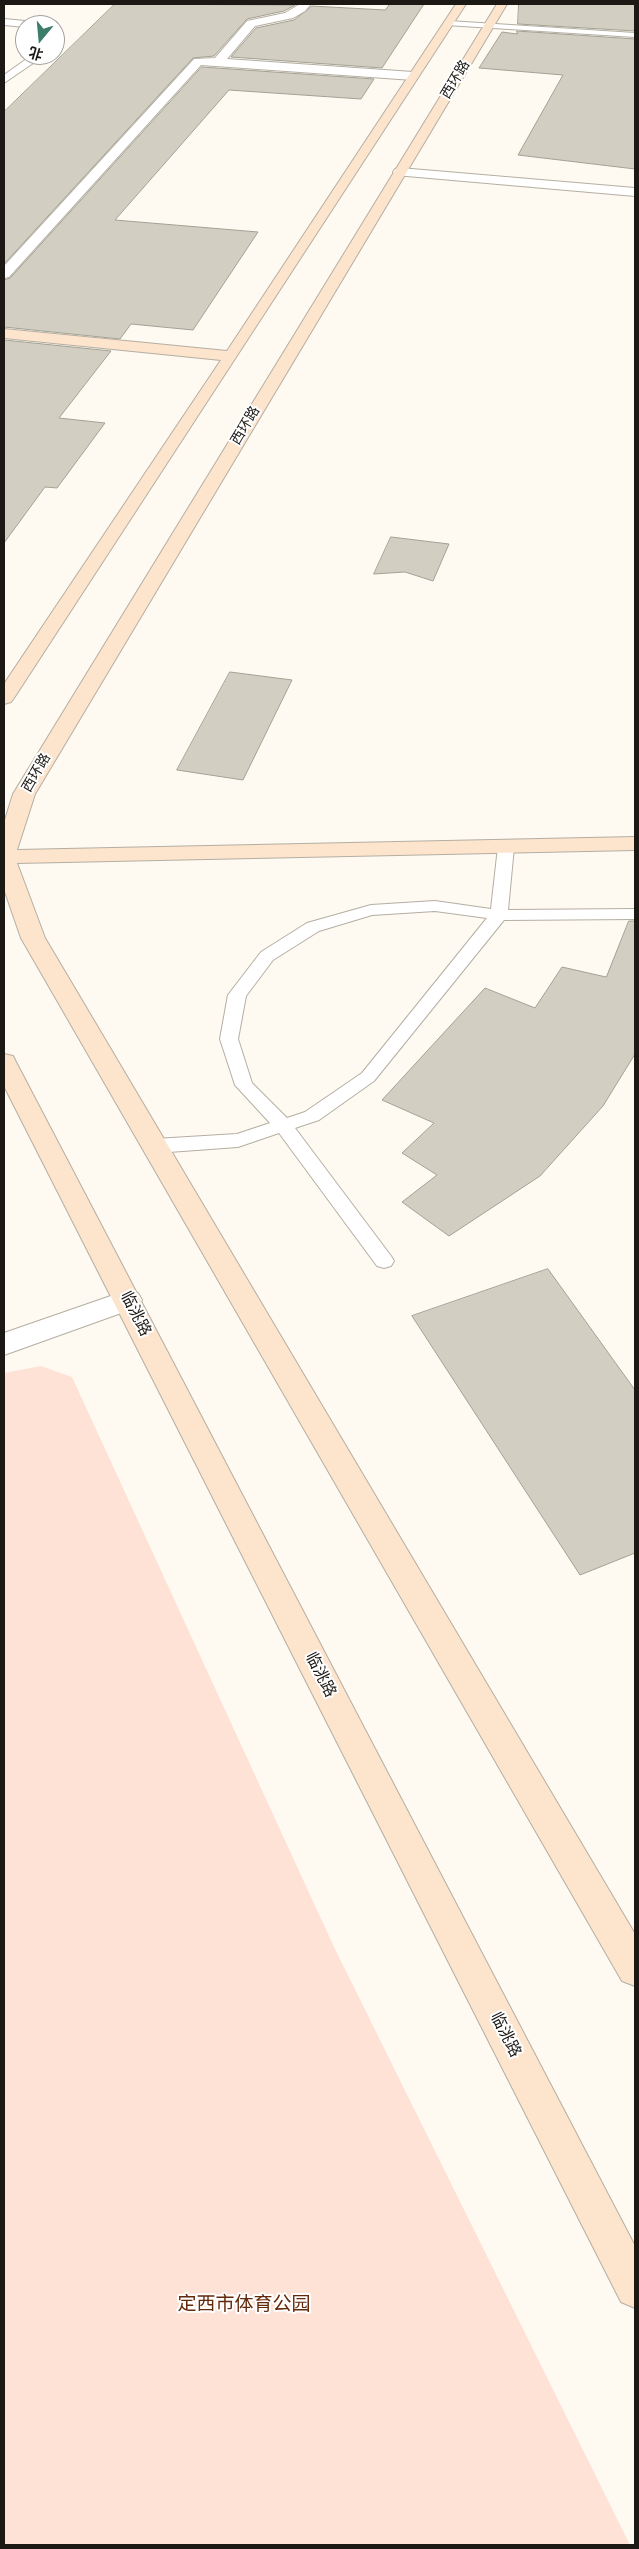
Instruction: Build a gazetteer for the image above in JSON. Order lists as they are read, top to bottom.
{
  "streets": {
    "main road": ["西环路", "临洮路"]
  },
  "parks": ["定西市体育公园"],
  "north": "bottom"
}
